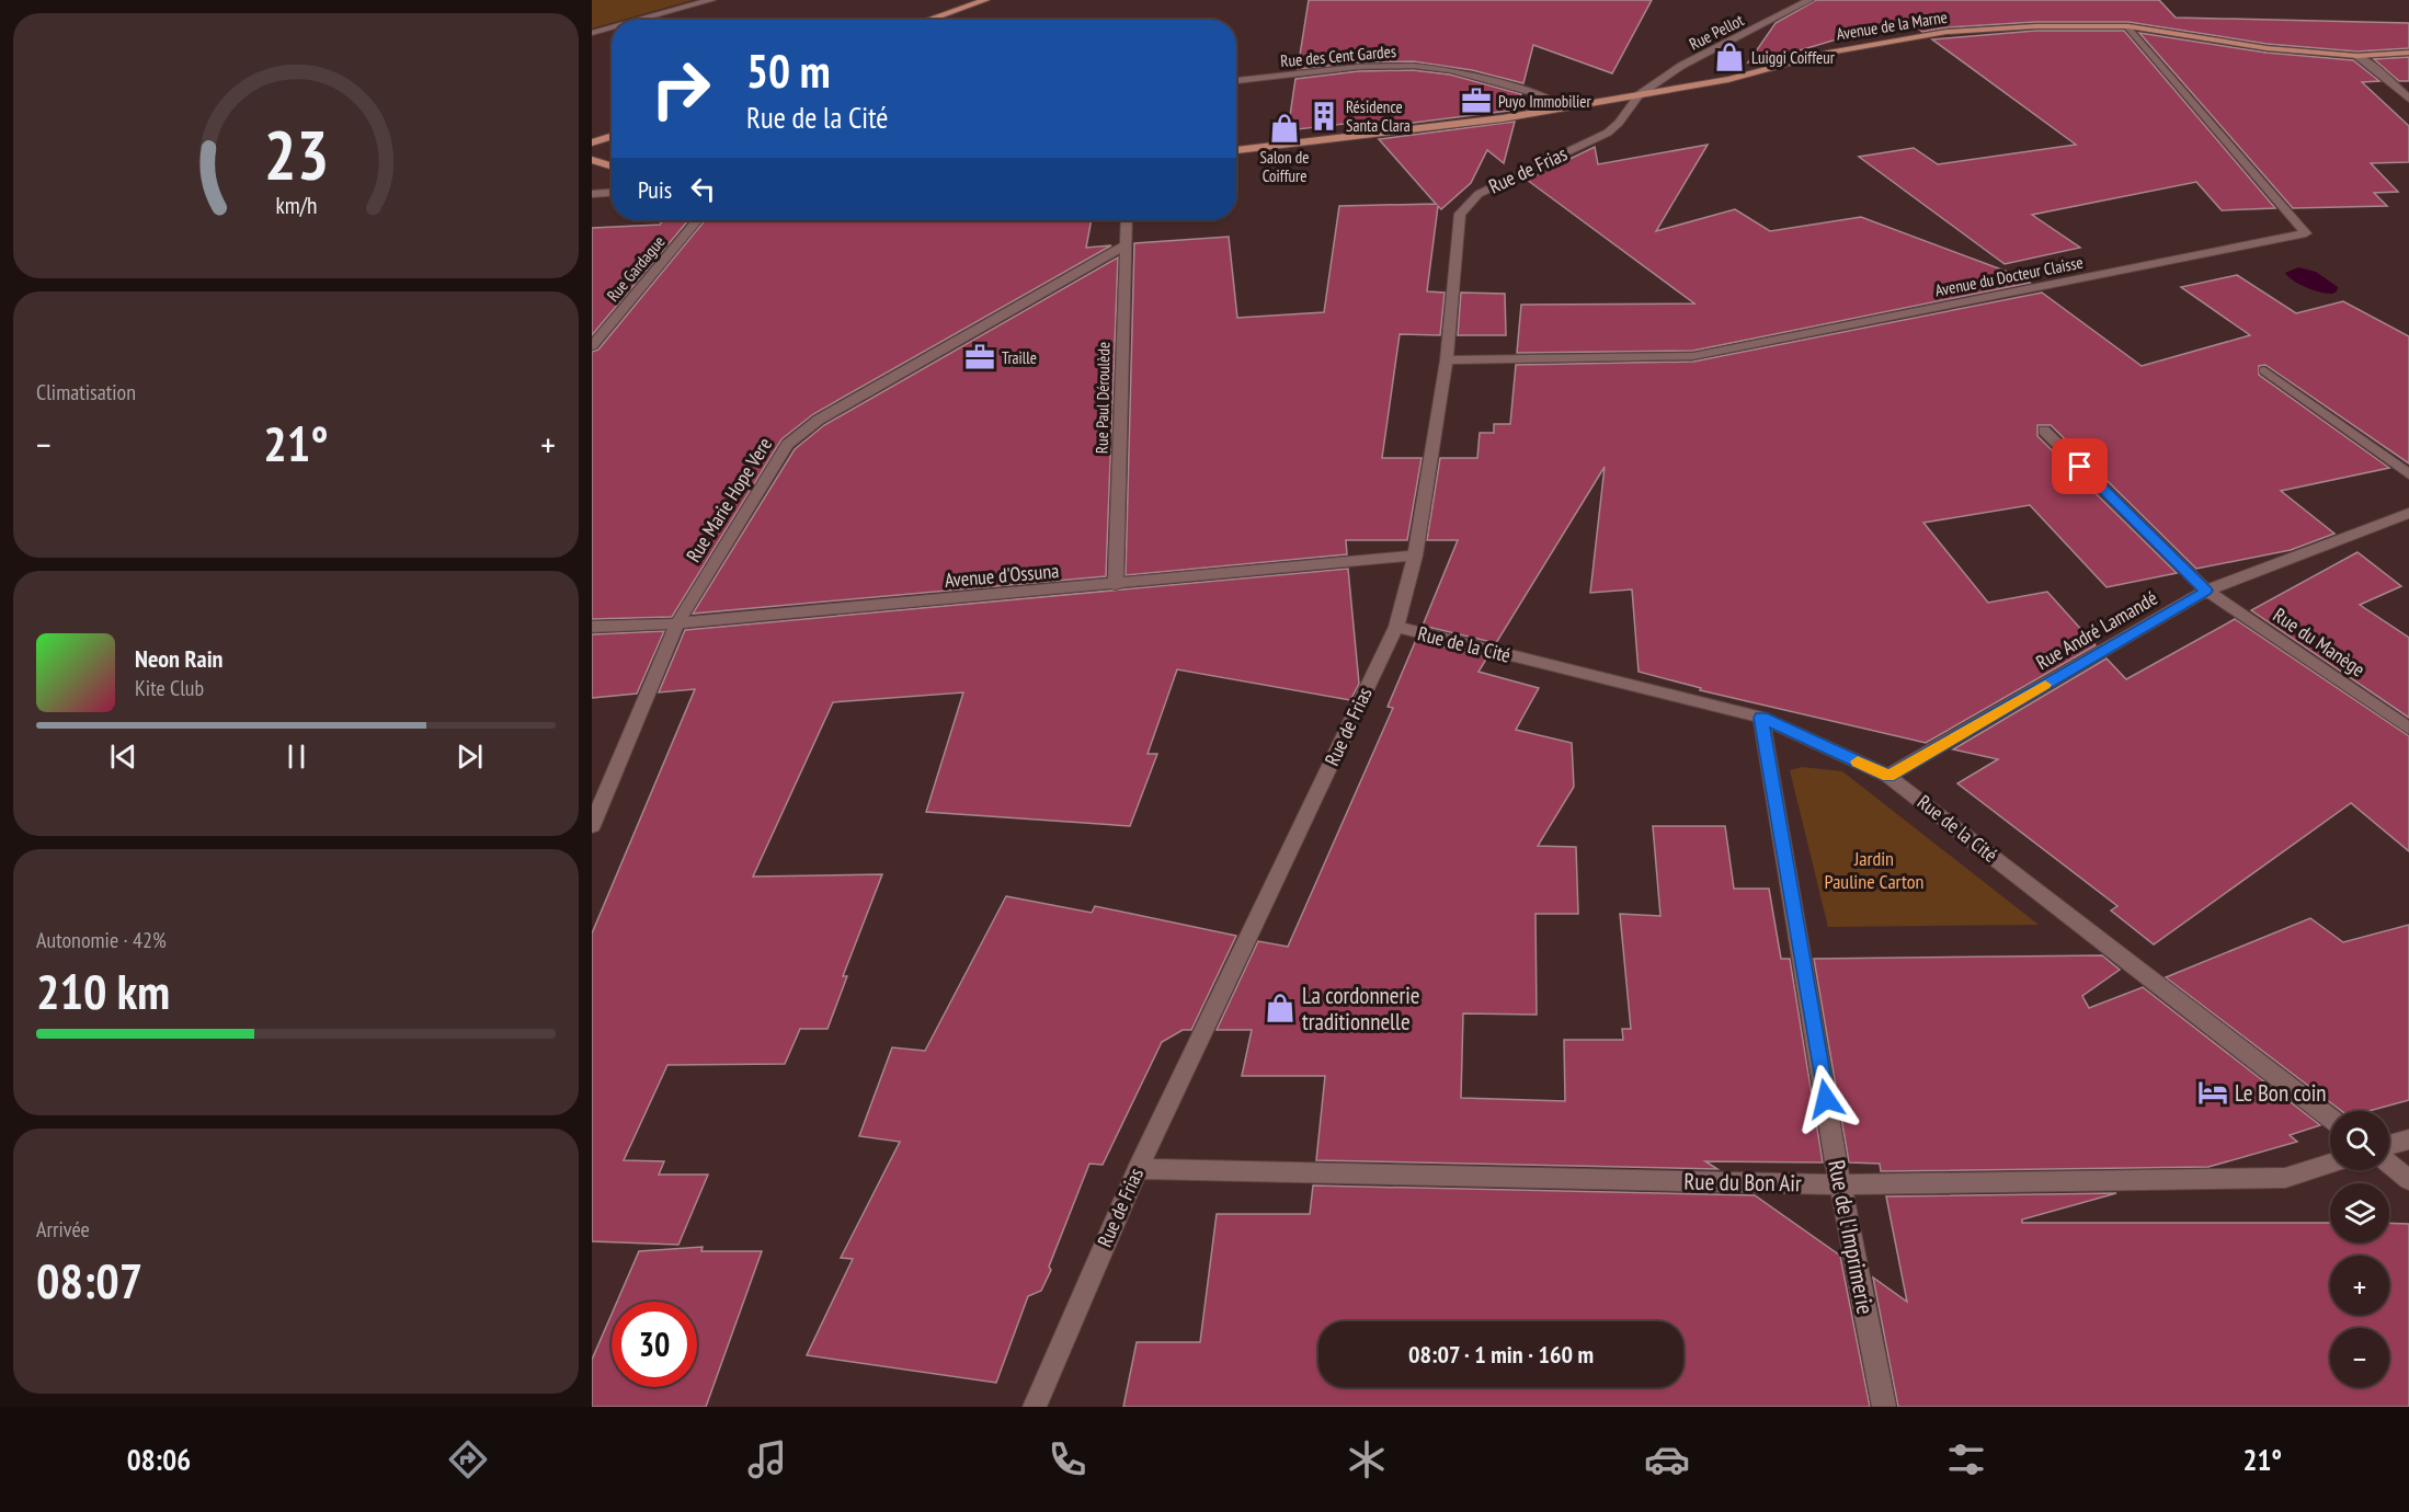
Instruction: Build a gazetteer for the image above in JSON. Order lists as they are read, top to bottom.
{
  "streets": {
    "main road": ["Avenue de la Marne"],
    "street": [
      "Rue Pellot",
      "Rue des Cent Gardes",
      "Rue de Frias",
      "Rue Gardague",
      "Avenue du Docteur Claisse",
      "Rue Paul Déroulède",
      "Rue Marie Hope Vere",
      "Avenue d'Ossuna",
      "Rue André Lamandé",
      "Rue du Manège",
      "Rue de la Cité",
      "Rue du Bon Air",
      "Rue de l'Imprimerie"
    ]
  },
  "crossings": [
    ["Avenue de la Marne", "Rue Pellot"],
    ["Avenue de la Marne", "Rue des Cent Gardes"],
    ["Avenue de la Marne", "Rue de Frias"],
    ["Avenue de la Marne", "Avenue du Docteur Claisse"],
    ["Rue Pellot", "Rue de Frias"],
    ["Rue de Frias", "Avenue du Docteur Claisse"],
    ["Rue de Frias", "Avenue d'Ossuna"],
    ["Rue de Frias", "Rue de la Cité"],
    ["Rue de Frias", "Rue du Bon Air"],
    ["Rue Paul Déroulède", "Rue Marie Hope Vere"],
    ["Rue Paul Déroulède", "Avenue d'Ossuna"],
    ["Rue Marie Hope Vere", "Avenue d'Ossuna"],
    ["Rue André Lamandé", "Rue du Manège"],
    ["Rue André Lamandé", "Rue de la Cité"],
    ["Rue de la Cité", "Rue de l'Imprimerie"],
    ["Rue du Bon Air", "Rue de l'Imprimerie"]
  ],
  "parks": ["Jardin Pauline Carton"],
  "places": {
    "shop": ["Luiggi Coiffeur", "Salon de Coiffure", "La cordonnerie traditionnelle"],
    "office": ["Puyo Immobilier", "Traille"],
    "building": ["Résidence Santa Clara"],
    "hotel": ["Le Bon coin"]
  },
  "page": {
    "turn": ["50 m", "Rue de la Cité"],
    "then": "Puis",
    "tile": [
      "Climatisation",
      ["Autonomie · 42%", "210 km"],
      ["Arrivée", "08:07"]
    ],
    "heat": ["−", "21°", "+"],
    "song": ["Neon Rain", "Kite Club"],
    "map_buttons": ["+", "−"],
    "limit": "30",
    "trip": "08:07 · 1 min · 160 m",
    "tabs": ["08:06", "21°"],
    "gauge": ["23", "km/h"]
  }
}
